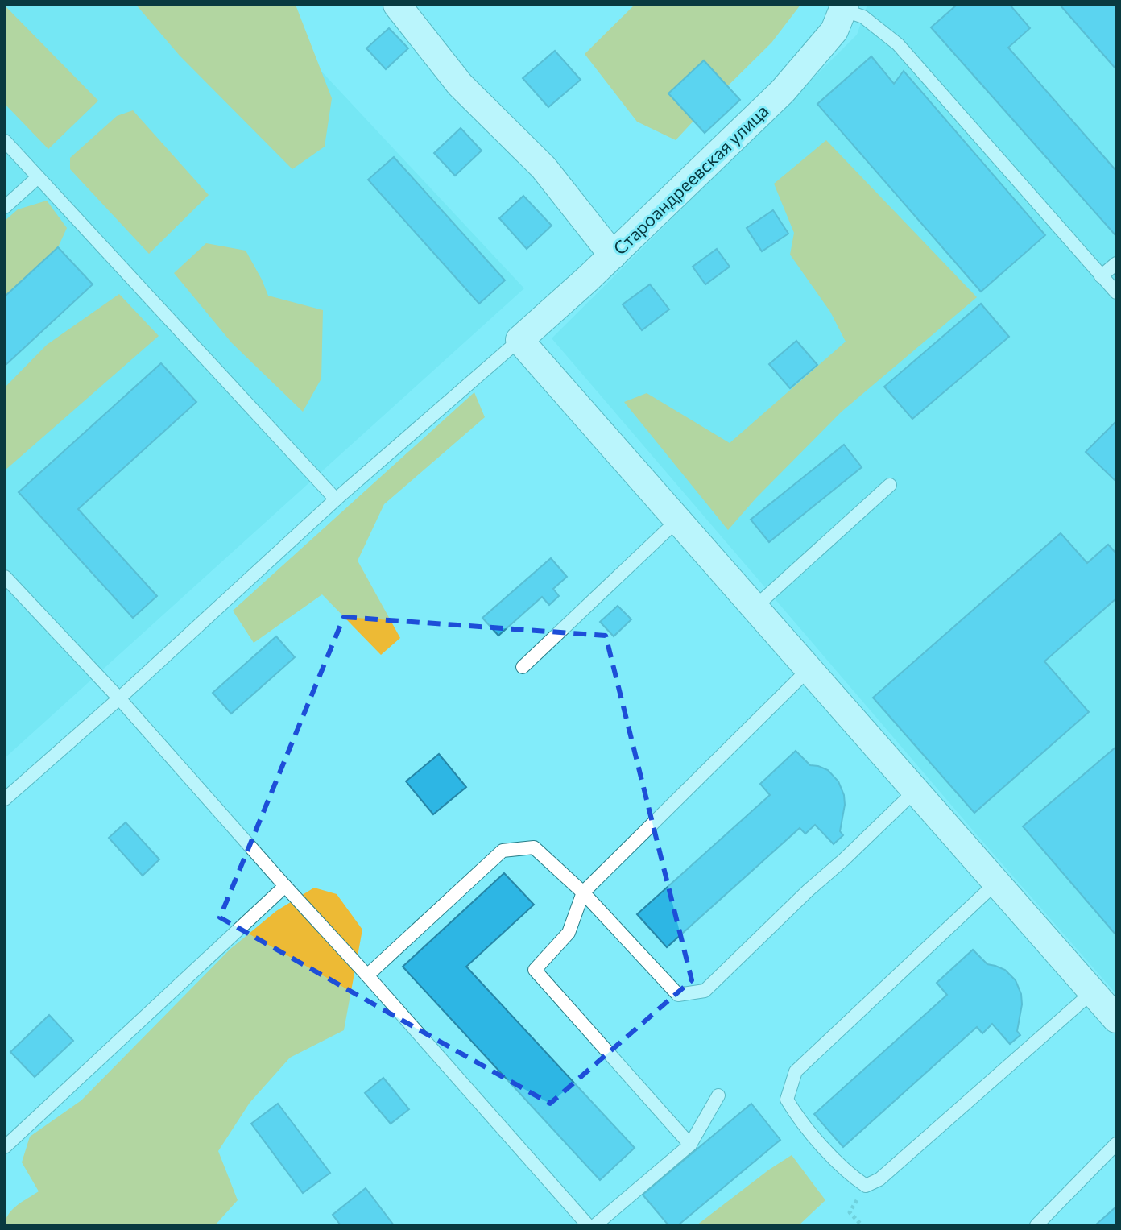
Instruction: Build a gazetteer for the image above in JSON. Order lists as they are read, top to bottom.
{
  "streets": {
    "street": ["Староандреевская улица"]
  }
}
